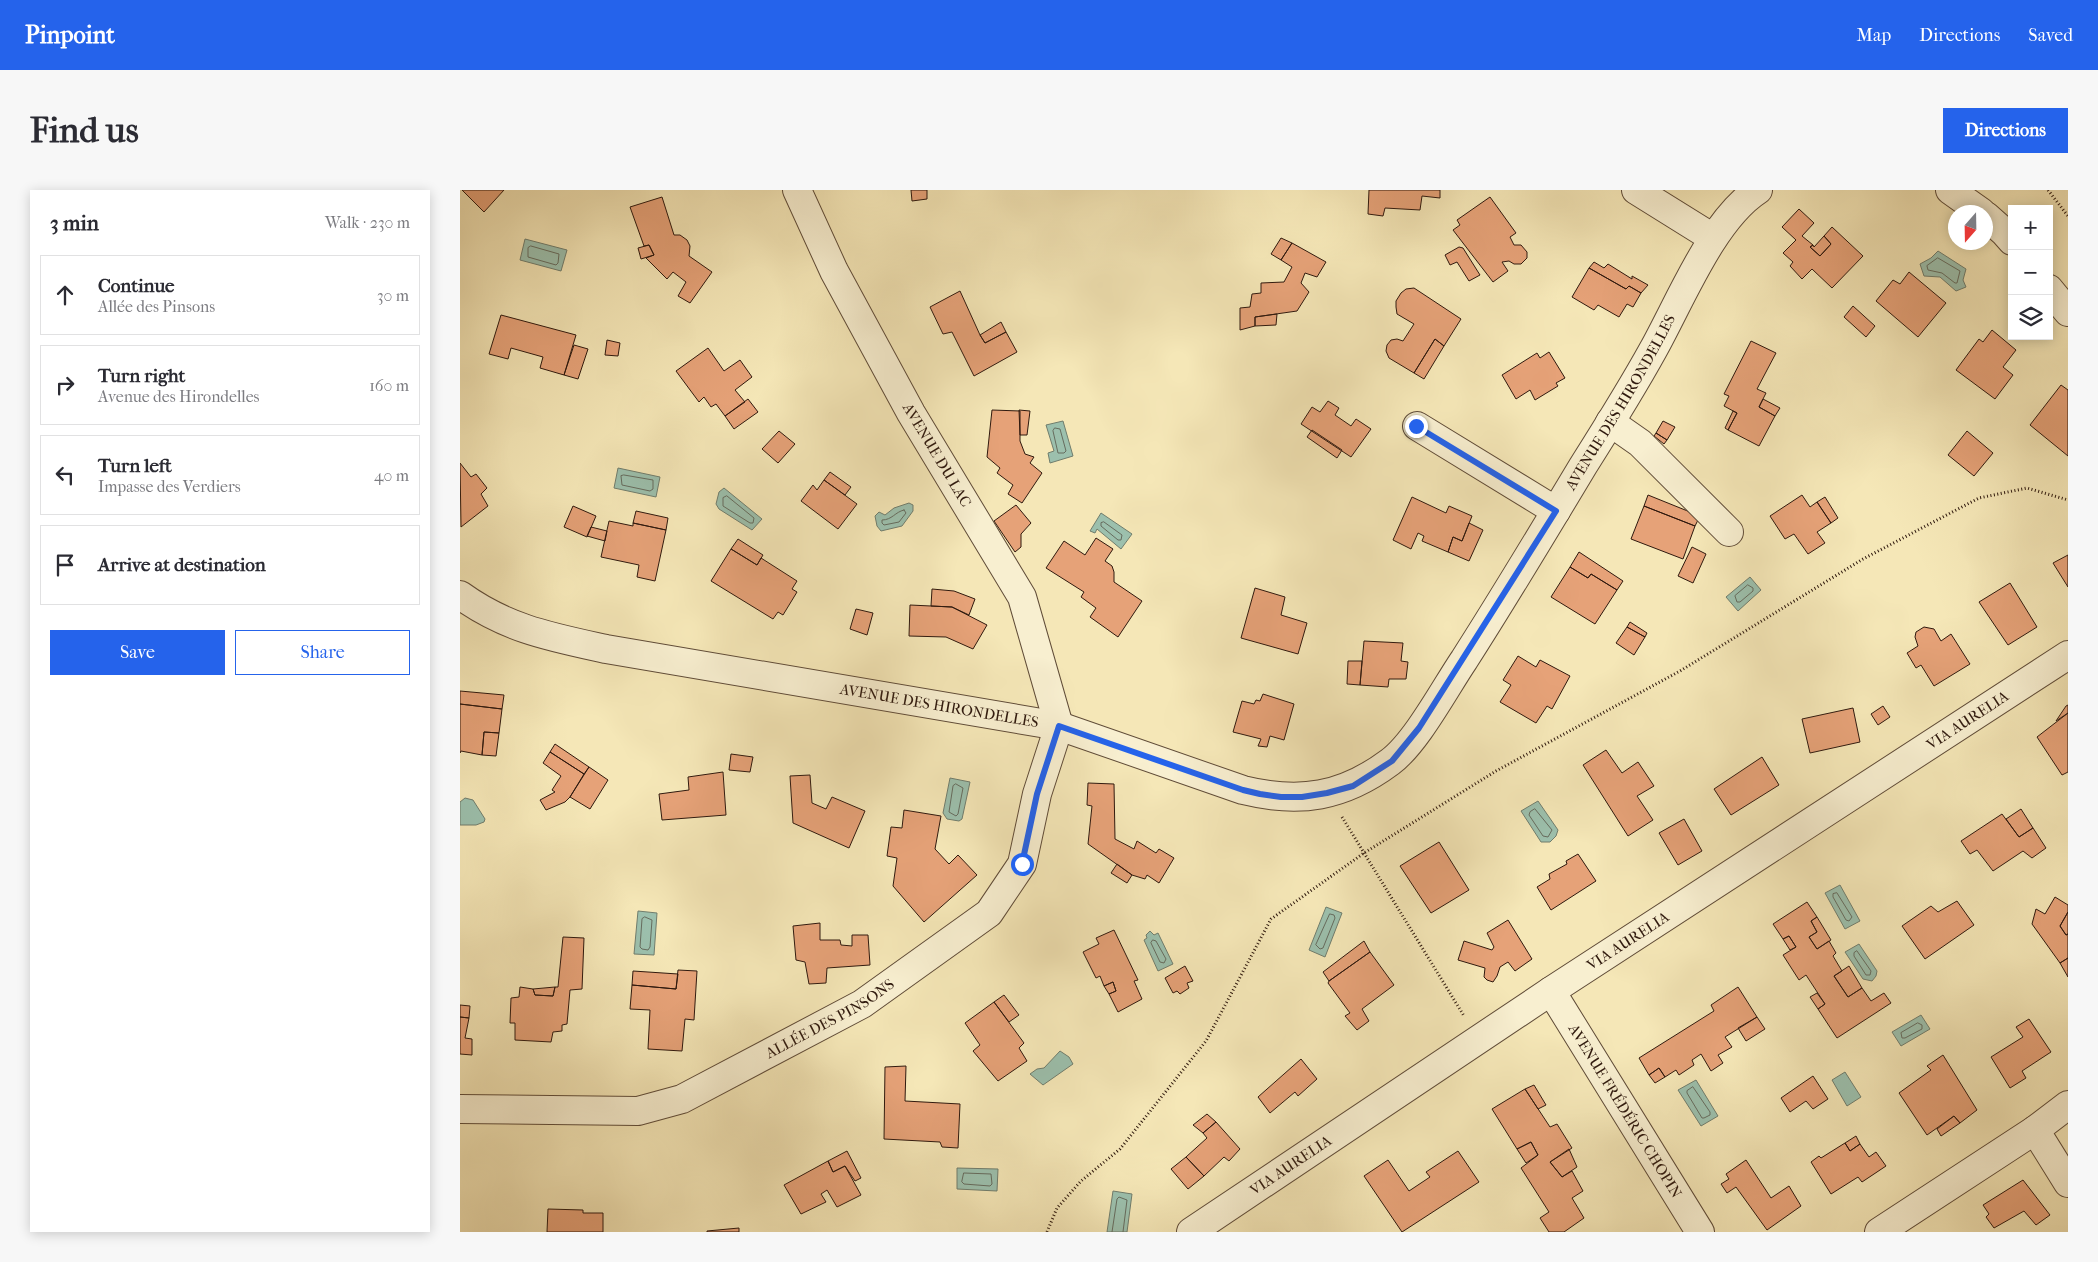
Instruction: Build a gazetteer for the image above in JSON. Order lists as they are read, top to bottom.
{
  "streets": {
    "street": [
      "AVENUE DES HIRONDELLES",
      "AVENUE DU LAC",
      "VIA AURELIA",
      "ALLÉE DES PINSONS",
      "AVENUE FRÉDÉRIC CHOPIN"
    ]
  },
  "crossings": [
    ["AVENUE DES HIRONDELLES", "AVENUE DU LAC"],
    ["AVENUE DES HIRONDELLES", "ALLÉE DES PINSONS"],
    ["AVENUE DU LAC", "ALLÉE DES PINSONS"],
    ["VIA AURELIA", "AVENUE FRÉDÉRIC CHOPIN"]
  ],
  "north": "bottom",
  "page": {
    "header": "Pinpoint",
    "nav": ["Map", "Directions", "Saved"],
    "buttons": [
      "Directions",
      ["Save", "Share"]
    ],
    "title": "Find us",
    "heading": ["3 min", "Walk · 230 m"],
    "map_buttons": ["+", "−"],
    "list": [
      ["Continue", "Allée des Pinsons", "30 m"],
      ["Turn right", "Avenue des Hirondelles", "160 m"],
      ["Turn left", "Impasse des Verdiers", "40 m"],
      "Arrive at destination"
    ]
  }
}
